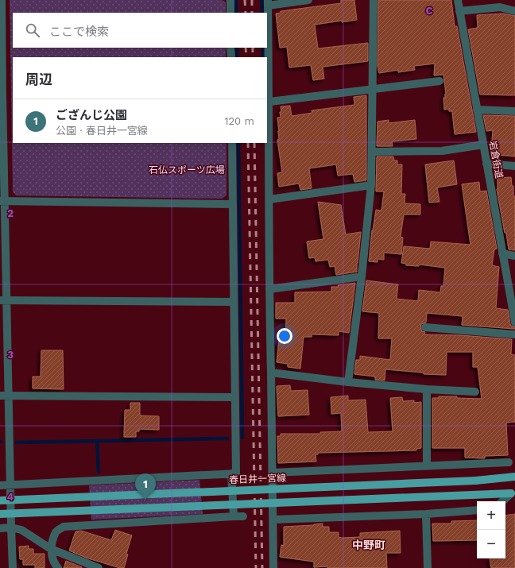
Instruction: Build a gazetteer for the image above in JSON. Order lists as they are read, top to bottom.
{
  "streets": {
    "main road": ["春日井一宮線"],
    "street": ["岩倉街道"]
  },
  "districts": ["中野町"],
  "parks": ["石仏スポーツ広場"],
  "page": {
    "search": "ここで検索",
    "heading": "周辺",
    "list": [
      {
        "mark": "1",
        "name": "ござんじ公園",
        "note": "公園 · 春日井一宮線",
        "value": "120 m"
      }
    ],
    "pins": "1",
    "map_buttons": ["+", "−"]
  },
  "grid": {
    "columns": ["C"],
    "rows": ["2", "3", "4"]
  }
}
